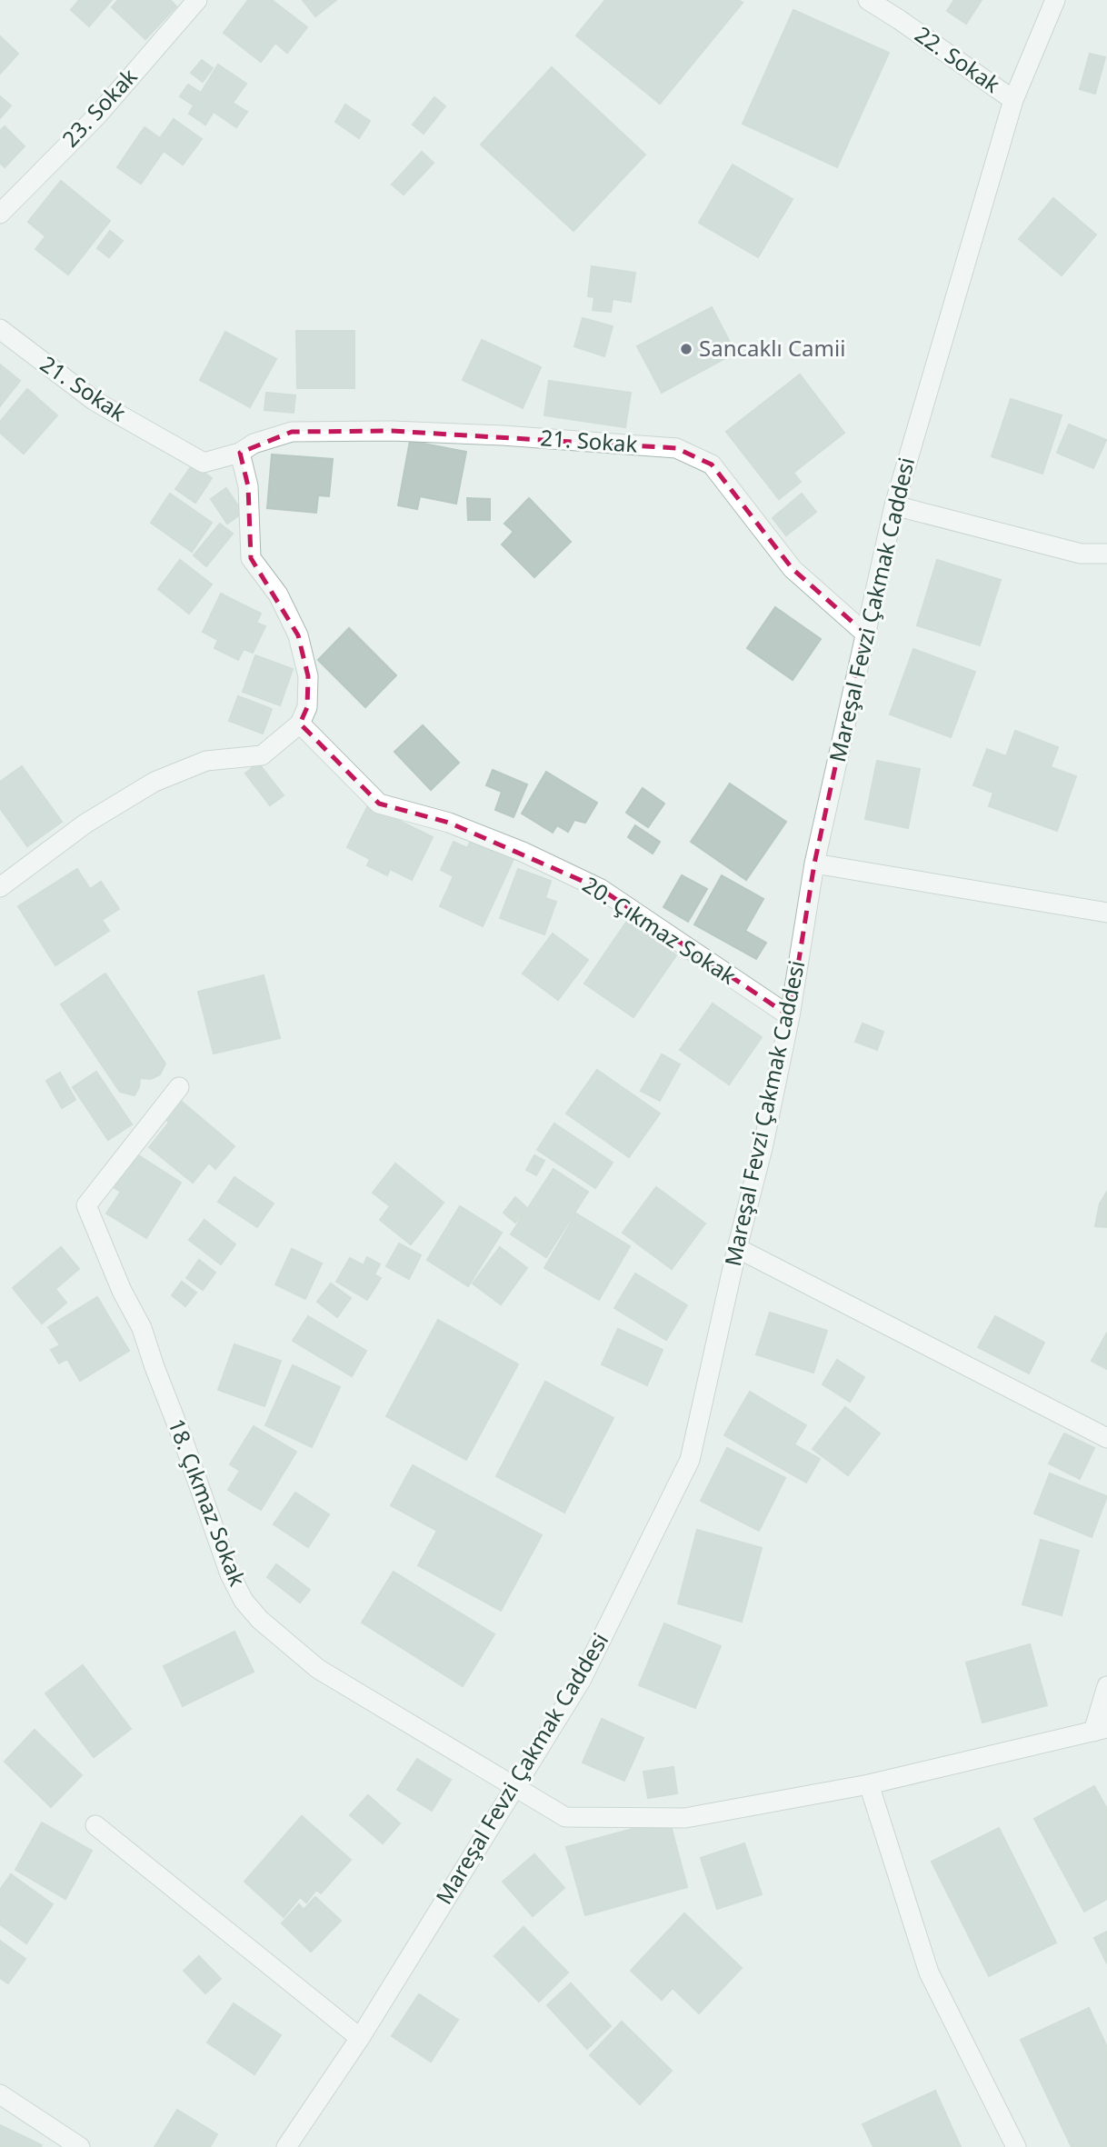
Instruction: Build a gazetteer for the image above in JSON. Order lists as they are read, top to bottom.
{
  "streets": {
    "street": [
      "22. Sokak",
      "23. Sokak",
      "21. Sokak",
      "Mareşal Fevzi Çakmak Caddesi",
      "20. Çıkmaz Sokak",
      "18. Çıkmaz Sokak"
    ]
  },
  "crossings": [
    ["22. Sokak", "Mareşal Fevzi Çakmak Caddesi"],
    ["21. Sokak", "Mareşal Fevzi Çakmak Caddesi"],
    ["Mareşal Fevzi Çakmak Caddesi", "20. Çıkmaz Sokak"],
    ["Mareşal Fevzi Çakmak Caddesi", "18. Çıkmaz Sokak"]
  ],
  "places": ["Sancaklı Camii"]
}
